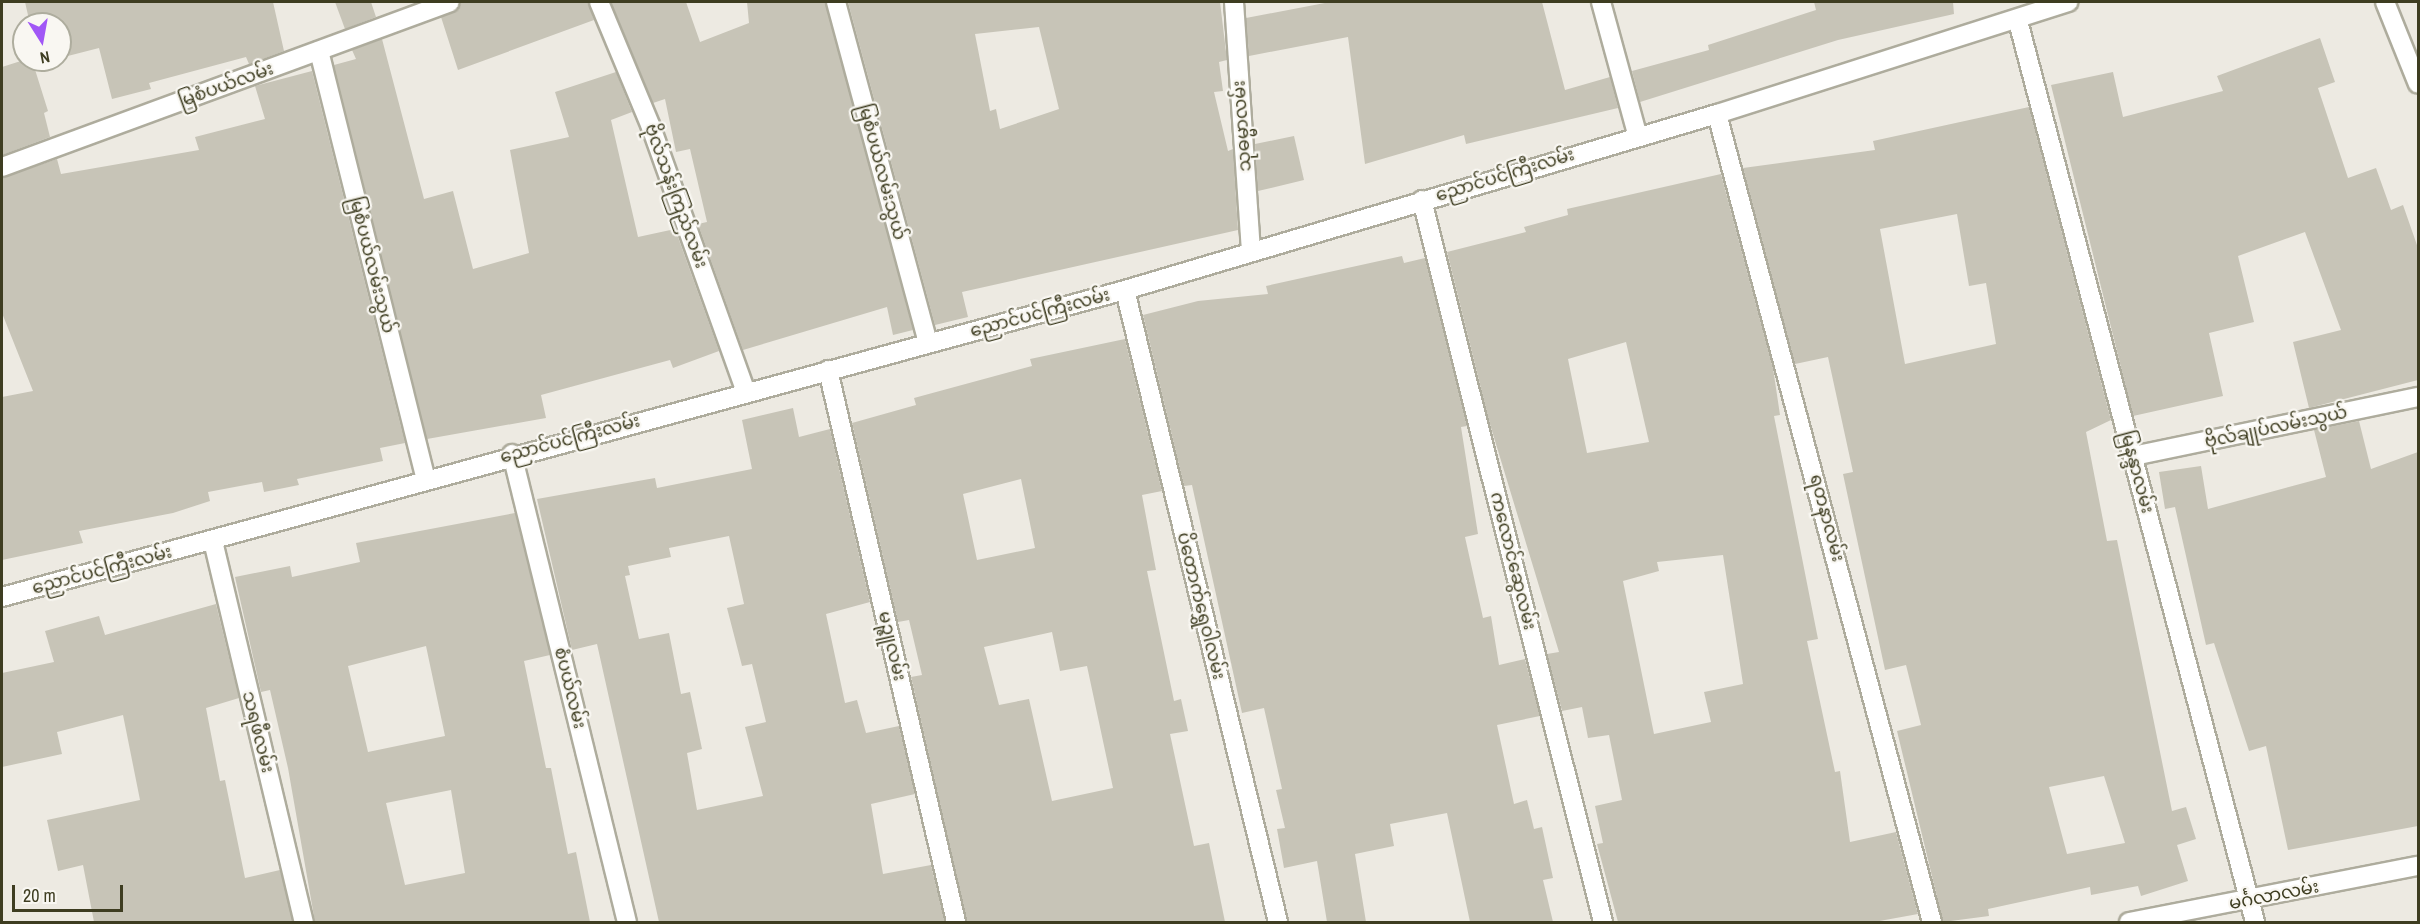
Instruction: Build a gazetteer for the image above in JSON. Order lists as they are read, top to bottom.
{
  "streets": {
    "street": [
      "မြစံပယ်လမ်း",
      "သုဓမ္မာလမ်း",
      "မြစံပယ်လမ်းသွယ်",
      "ညောင်ပင်ကြီးလမ်း",
      "ဗိုလ်သန်းကြည်လမ်း",
      "ဗိုလ်ချုပ်လမ်းသွယ်",
      "မြနန္ဒာလမ်း",
      "ရတနာလမ်း",
      "ကလောင်ဆွေလမ်း",
      "ပိတောက်ရွှေဝါလမ်း",
      "မဉ္ဇူလမ်း",
      "စံပယ်လမ်း",
      "သရဖီလမ်း",
      "မင်္ဂလာလမ်း"
    ]
  },
  "crossings": [
    ["မြစံပယ်လမ်း", "မြစံပယ်လမ်းသွယ်"],
    ["သုဓမ္မာလမ်း", "ညောင်ပင်ကြီးလမ်း"],
    ["မြစံပယ်လမ်းသွယ်", "ညောင်ပင်ကြီးလမ်း"],
    ["ညောင်ပင်ကြီးလမ်း", "ဗိုလ်သန်းကြည်လမ်း"],
    ["ညောင်ပင်ကြီးလမ်း", "မြနန္ဒာလမ်း"],
    ["ညောင်ပင်ကြီးလမ်း", "ရတနာလမ်း"],
    ["ညောင်ပင်ကြီးလမ်း", "ကလောင်ဆွေလမ်း"],
    ["ညောင်ပင်ကြီးလမ်း", "ပိတောက်ရွှေဝါလမ်း"],
    ["ညောင်ပင်ကြီးလမ်း", "မဉ္ဇူလမ်း"],
    ["ညောင်ပင်ကြီးလမ်း", "စံပယ်လမ်း"],
    ["ညောင်ပင်ကြီးလမ်း", "သရဖီလမ်း"],
    ["ဗိုလ်ချုပ်လမ်းသွယ်", "မြနန္ဒာလမ်း"],
    ["မြနန္ဒာလမ်း", "မင်္ဂလာလမ်း"]
  ],
  "scale_bar": "20 m",
  "north": "bottom"
}
